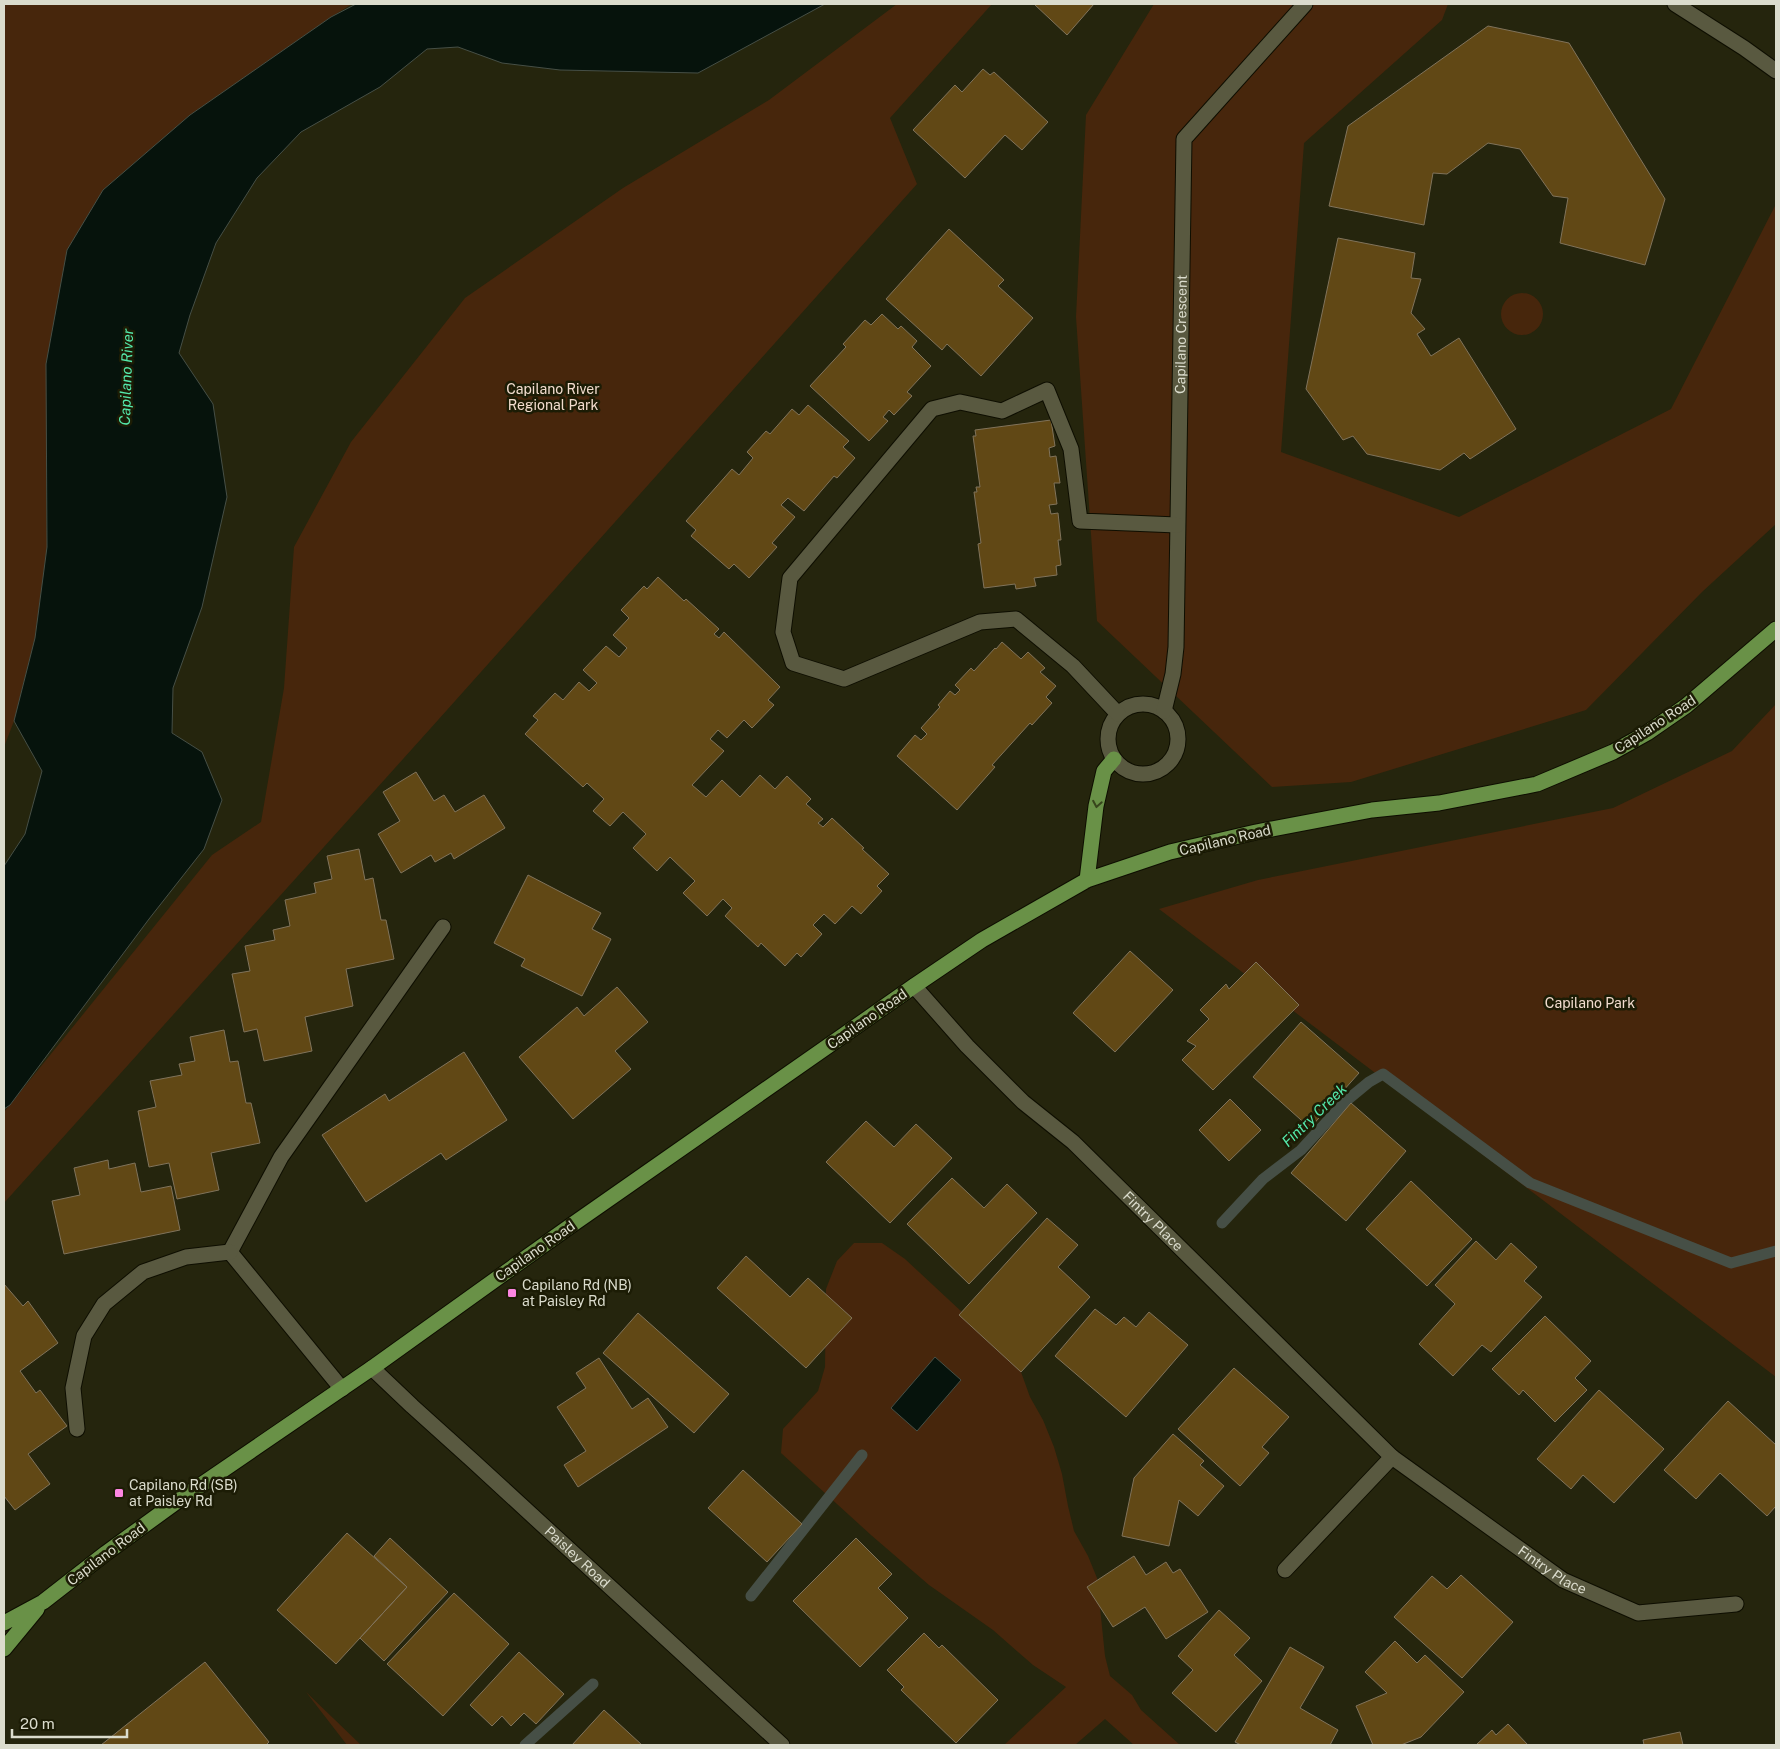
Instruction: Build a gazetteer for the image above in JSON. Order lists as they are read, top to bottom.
{
  "streets": {
    "main road": ["Capilano Road"],
    "street": ["Capilano Crescent", "Fintry Place", "Paisley Road"]
  },
  "crossings": [
    ["Capilano Road", "Fintry Place"],
    ["Capilano Road", "Paisley Road"]
  ],
  "water": ["Capilano River", "Fintry Creek"],
  "parks": ["Capilano River Regional Park", "Capilano Park"],
  "places": {
    "transit": ["Capilano Rd (NB) at Paisley Rd", "Capilano Rd (SB) at Paisley Rd"]
  },
  "scale_bar": "20 m"
}
